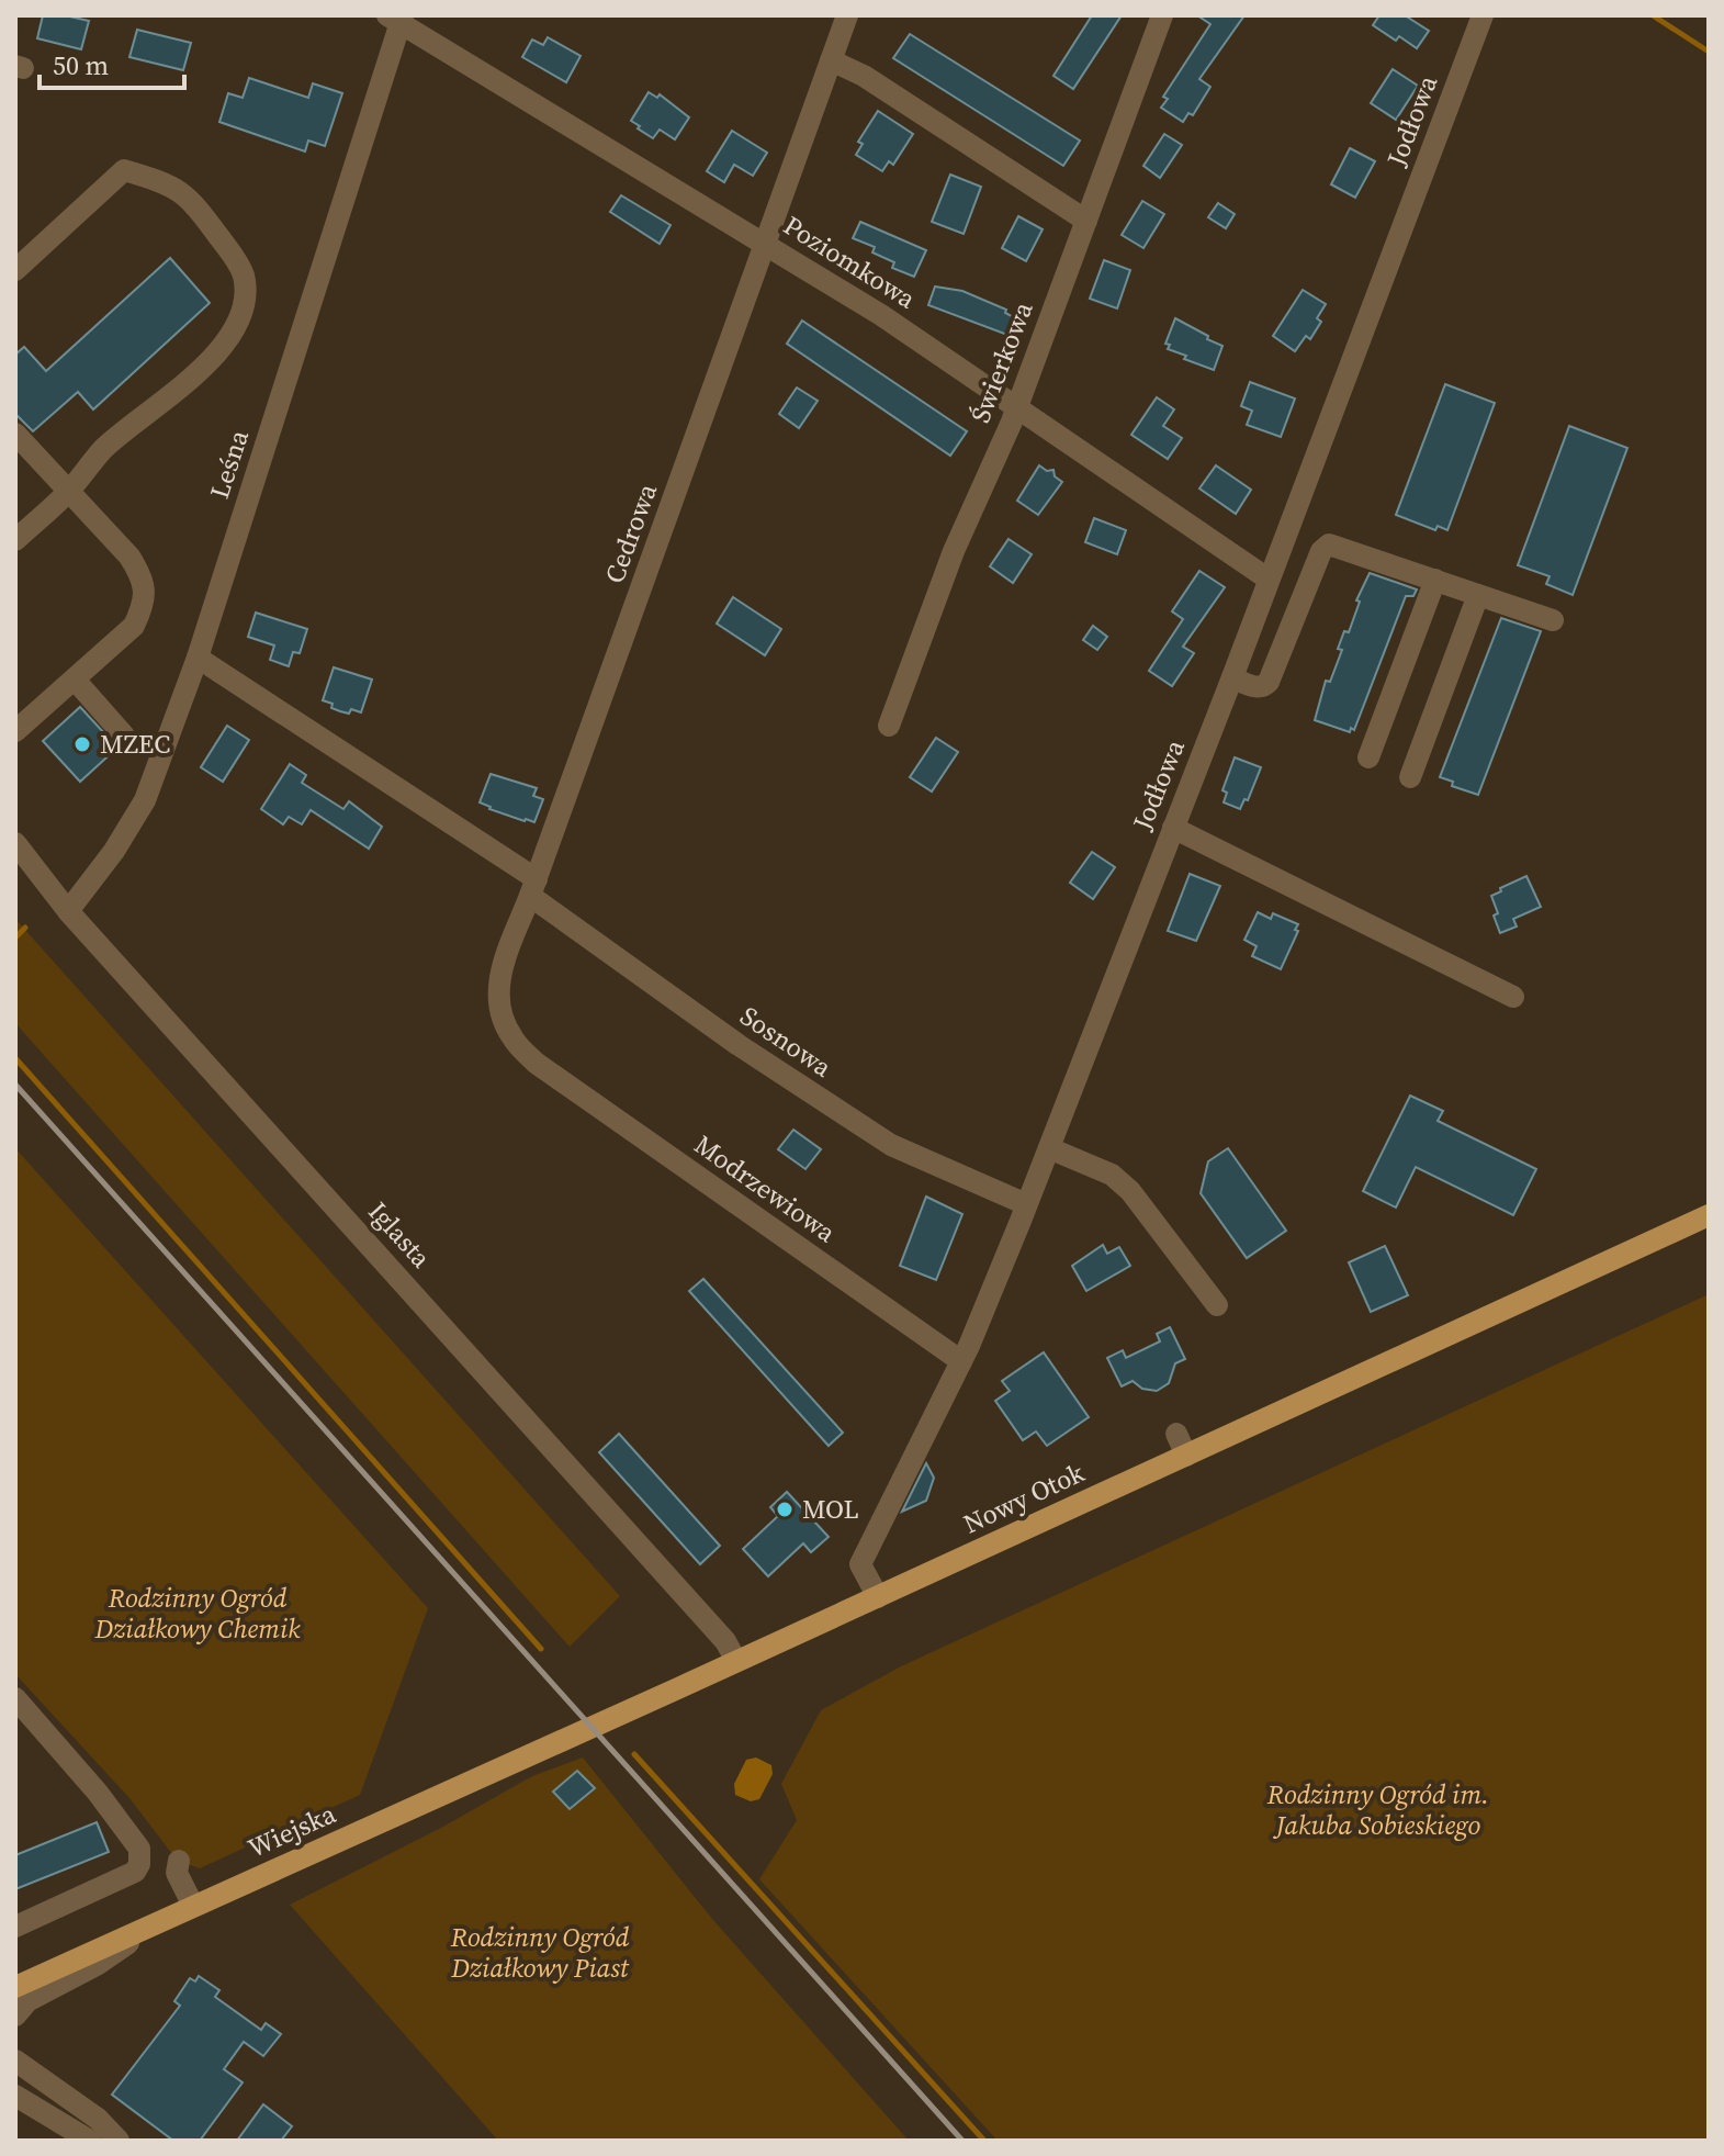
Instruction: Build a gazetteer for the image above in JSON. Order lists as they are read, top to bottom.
{
  "streets": {
    "main road": ["Nowy Otok", "Wiejska"],
    "street": [
      "Jodłowa",
      "Poziomkowa",
      "Świerkowa",
      "Leśna",
      "Cedrowa",
      "Sosnowa",
      "Modrzewiowa",
      "Iglasta"
    ]
  },
  "crossings": [
    ["Jodłowa", "Poziomkowa"],
    ["Jodłowa", "Sosnowa"],
    ["Jodłowa", "Modrzewiowa"],
    ["Jodłowa", "Nowy Otok"],
    ["Poziomkowa", "Świerkowa"],
    ["Poziomkowa", "Leśna"],
    ["Poziomkowa", "Cedrowa"],
    ["Leśna", "Sosnowa"],
    ["Leśna", "Iglasta"],
    ["Cedrowa", "Sosnowa"],
    ["Cedrowa", "Modrzewiowa"],
    ["Iglasta", "Nowy Otok"],
    ["Nowy Otok", "Wiejska"]
  ],
  "parks": ["Rodzinny Ogród Działkowy Chemik", "Rodzinny Ogród im. Jakuba Sobieskiego", "Rodzinny Ogród Działkowy Piast"],
  "places": ["MZEC", "MOL"],
  "scale_bar": "50 m"
}
